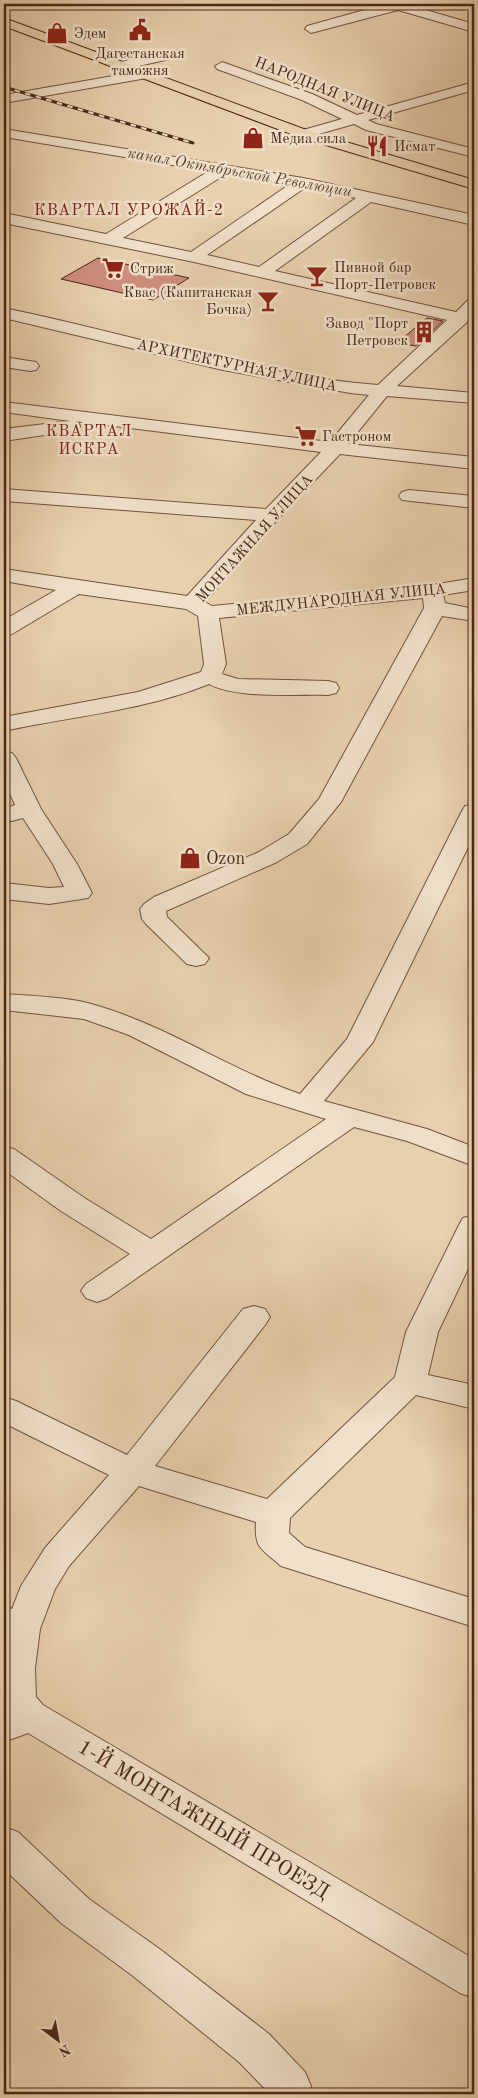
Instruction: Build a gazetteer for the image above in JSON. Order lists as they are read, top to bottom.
{
  "streets": {
    "street": [
      "НАРОДНАЯ УЛИЦА",
      "АРХИТЕКТУРНАЯ УЛИЦА",
      "МОНТАЖНАЯ УЛИЦА",
      "МЕЖДУНАРОДНАЯ УЛИЦА",
      "1-Й МОНТАЖНЫЙ ПРОЕЗД"
    ]
  },
  "crossings": [
    ["АРХИТЕКТУРНАЯ УЛИЦА", "МОНТАЖНАЯ УЛИЦА"],
    ["МОНТАЖНАЯ УЛИЦА", "МЕЖДУНАРОДНАЯ УЛИЦА"]
  ],
  "districts": ["КВАРТАЛ УРОЖАЙ-2", "КВАРТАЛ ИСКРА"],
  "water": ["канал Октябрьской Революции"],
  "places": {
    "public building": ["Дагестанская таможня"],
    "shop": ["Эдем", "Медиа сила", "Ozon"],
    "restaurant": ["Исмат"],
    "supermarket": ["Стриж", "Гастроном"],
    "bar": ["Пивной бар Порт-Петровск", "Квас (Капитанская Бочка)"],
    "building": ["Завод \"Порт Петровск"]
  },
  "north": "bottom right"
}
